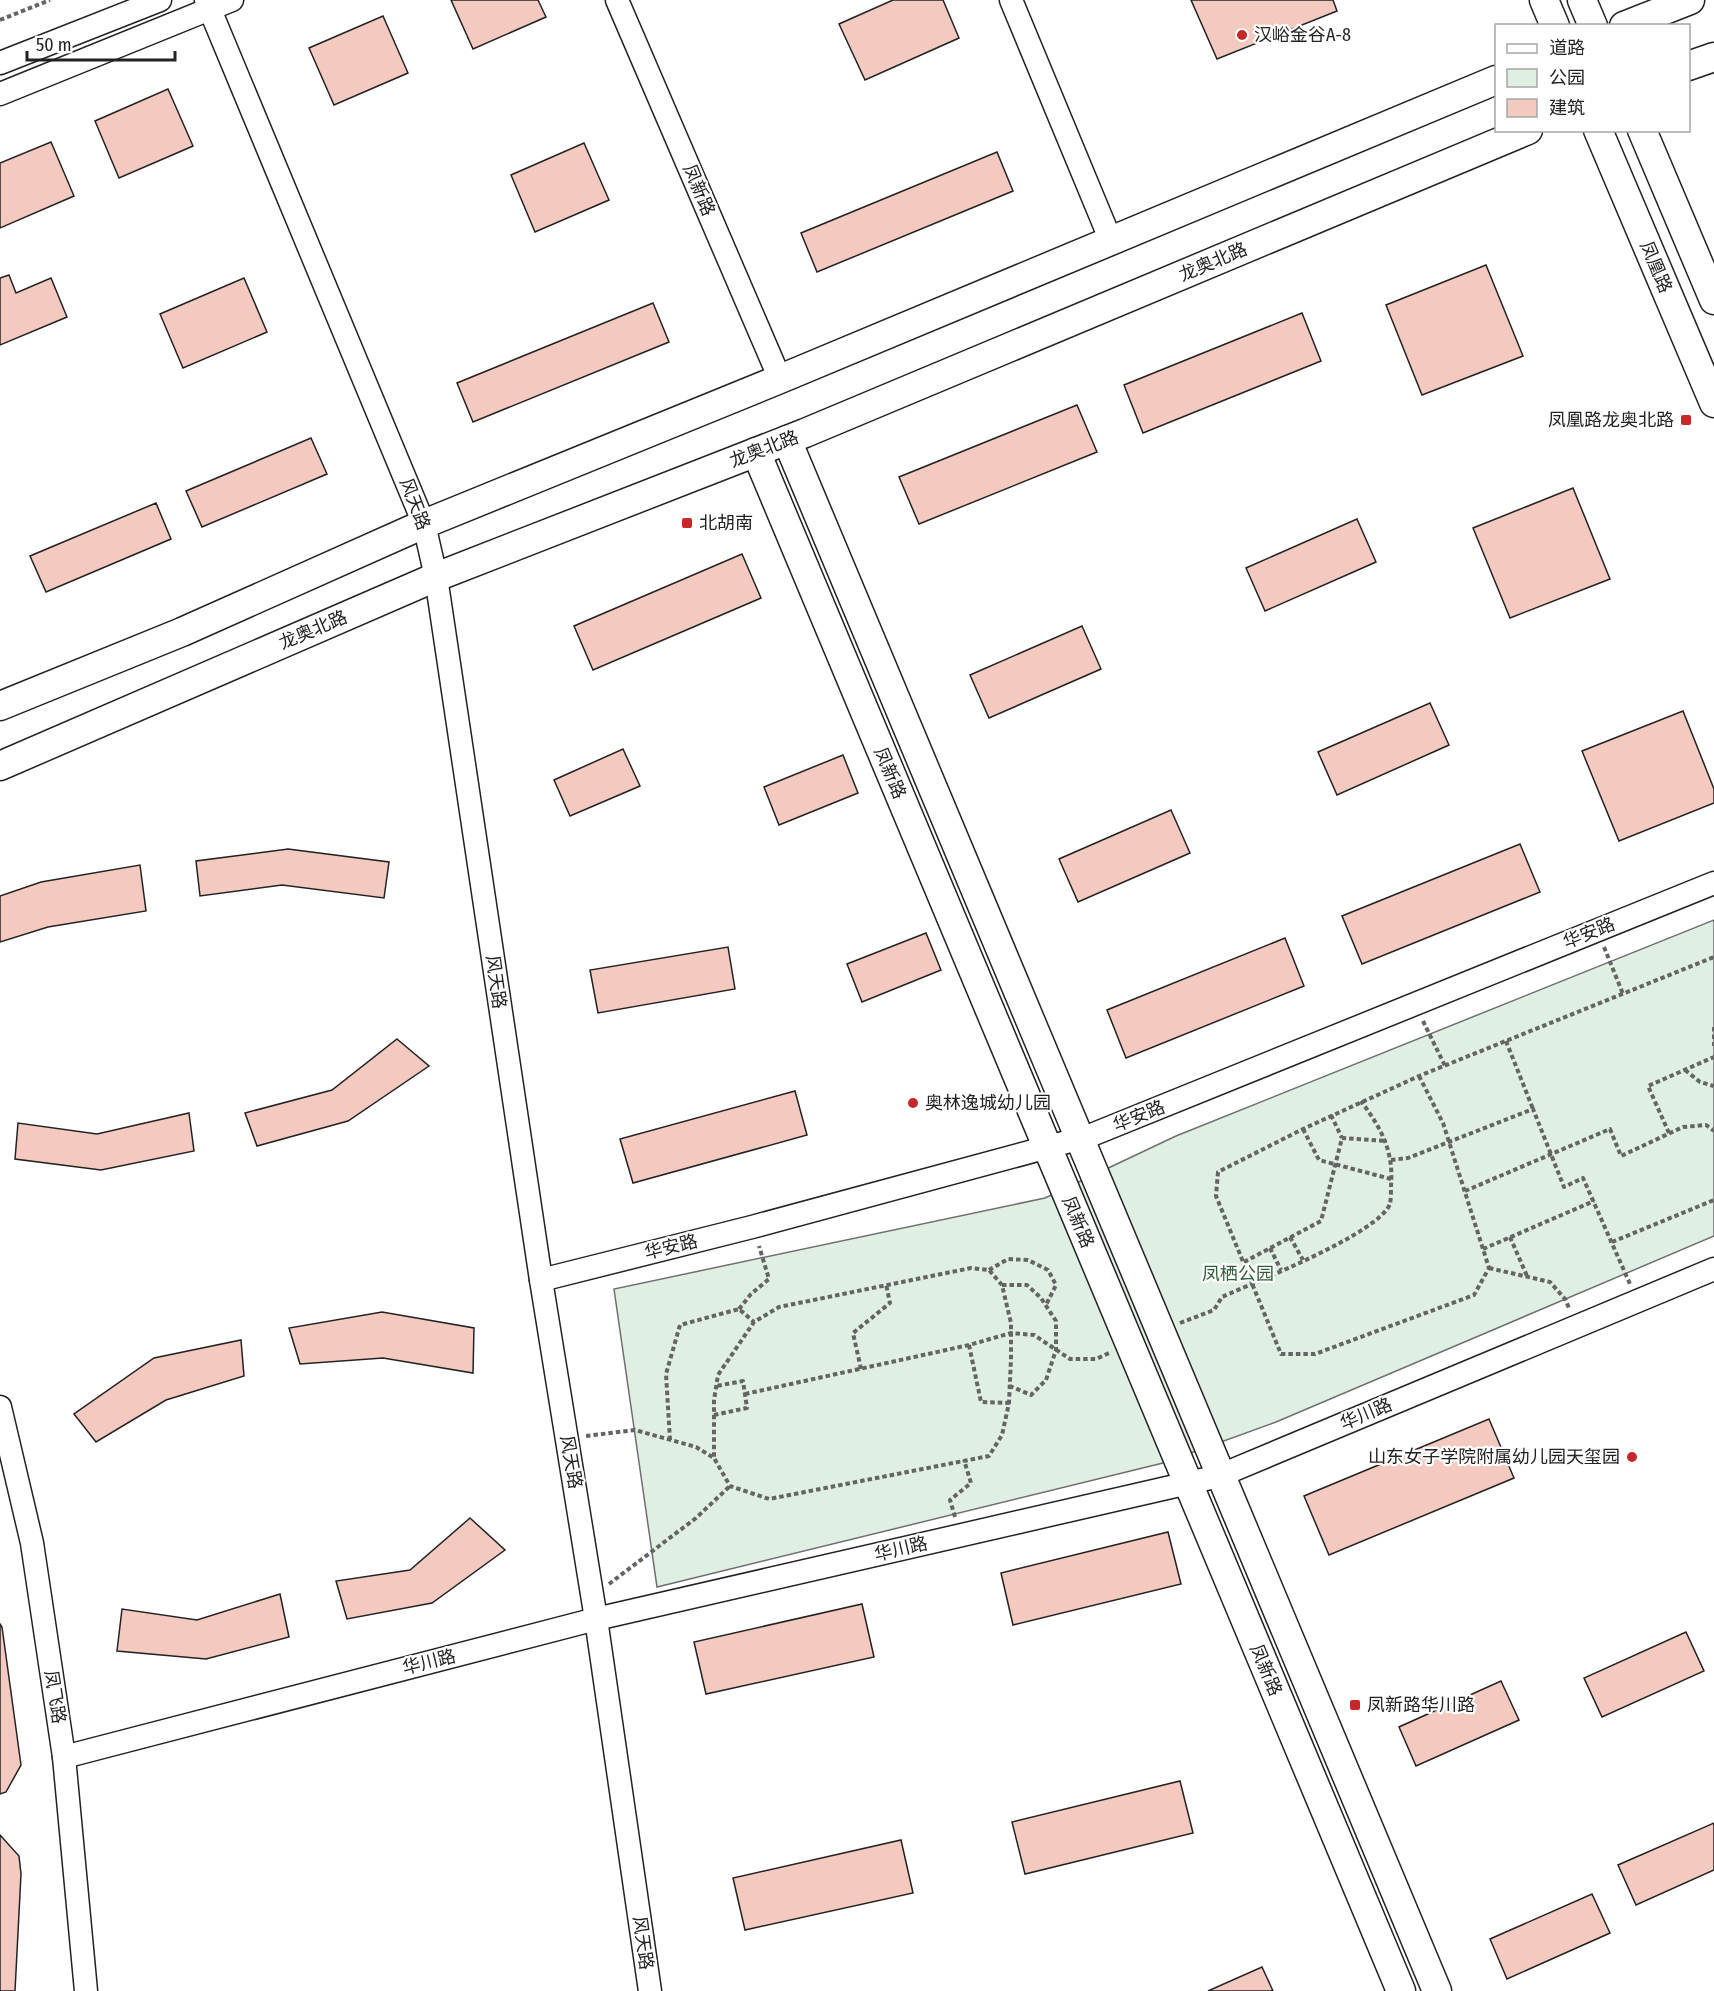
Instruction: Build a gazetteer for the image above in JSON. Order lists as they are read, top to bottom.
{
  "streets": {
    "main road": ["凤新路", "龙奥北路", "凤凰路"],
    "street": [
      "风天路",
      "华安路",
      "华川路",
      "凤飞路"
    ]
  },
  "crossings": [
    ["凤新路", "龙奥北路"],
    ["凤新路", "华安路"],
    ["凤新路", "华川路"],
    ["龙奥北路", "风天路"],
    ["风天路", "华安路"],
    ["风天路", "华川路"],
    ["华川路", "凤飞路"]
  ],
  "parks": ["凤栖公园"],
  "places": {
    "other": ["汉峪金谷A-8", "奥林逸城幼儿园", "山东女子学院附属幼儿园天玺园"],
    "transit": ["凤凰路龙奥北路", "北胡南", "凤新路华川路"]
  },
  "legend": ["道路", "公园", "建筑"],
  "scale_bar": "50 m"
}
